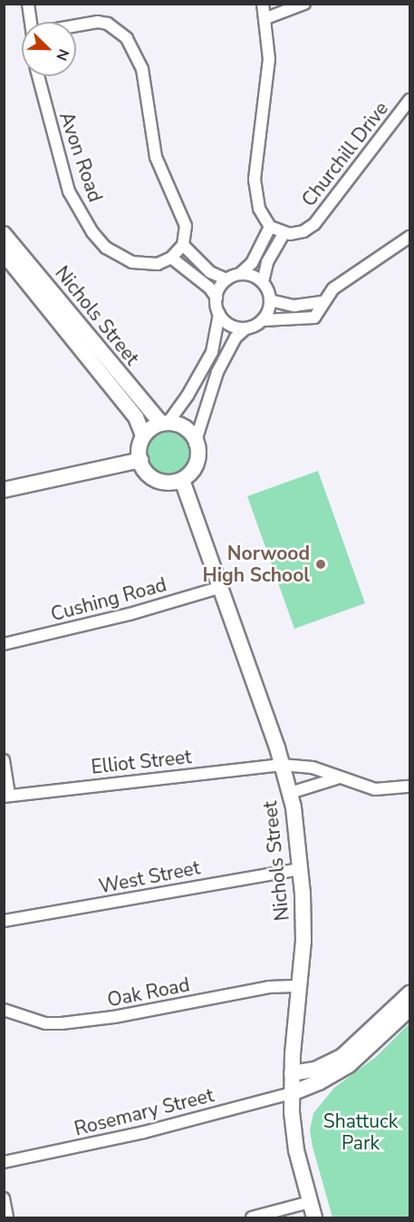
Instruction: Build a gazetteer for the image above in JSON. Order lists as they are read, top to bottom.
{
  "streets": {
    "main road": ["Nichols Street"],
    "street": [
      "Churchill Drive",
      "Avon Road",
      "Cushing Road",
      "Elliot Street",
      "West Street",
      "Oak Road",
      "Rosemary Street"
    ]
  },
  "crossings": [
    ["Nichols Street", "Cushing Road"],
    ["Nichols Street", "Elliot Street"],
    ["Nichols Street", "West Street"],
    ["Nichols Street", "Oak Road"],
    ["Nichols Street", "Rosemary Street"]
  ],
  "parks": ["Shattuck Park"],
  "places": ["Norwood High School"],
  "north": "bottom right"
}
